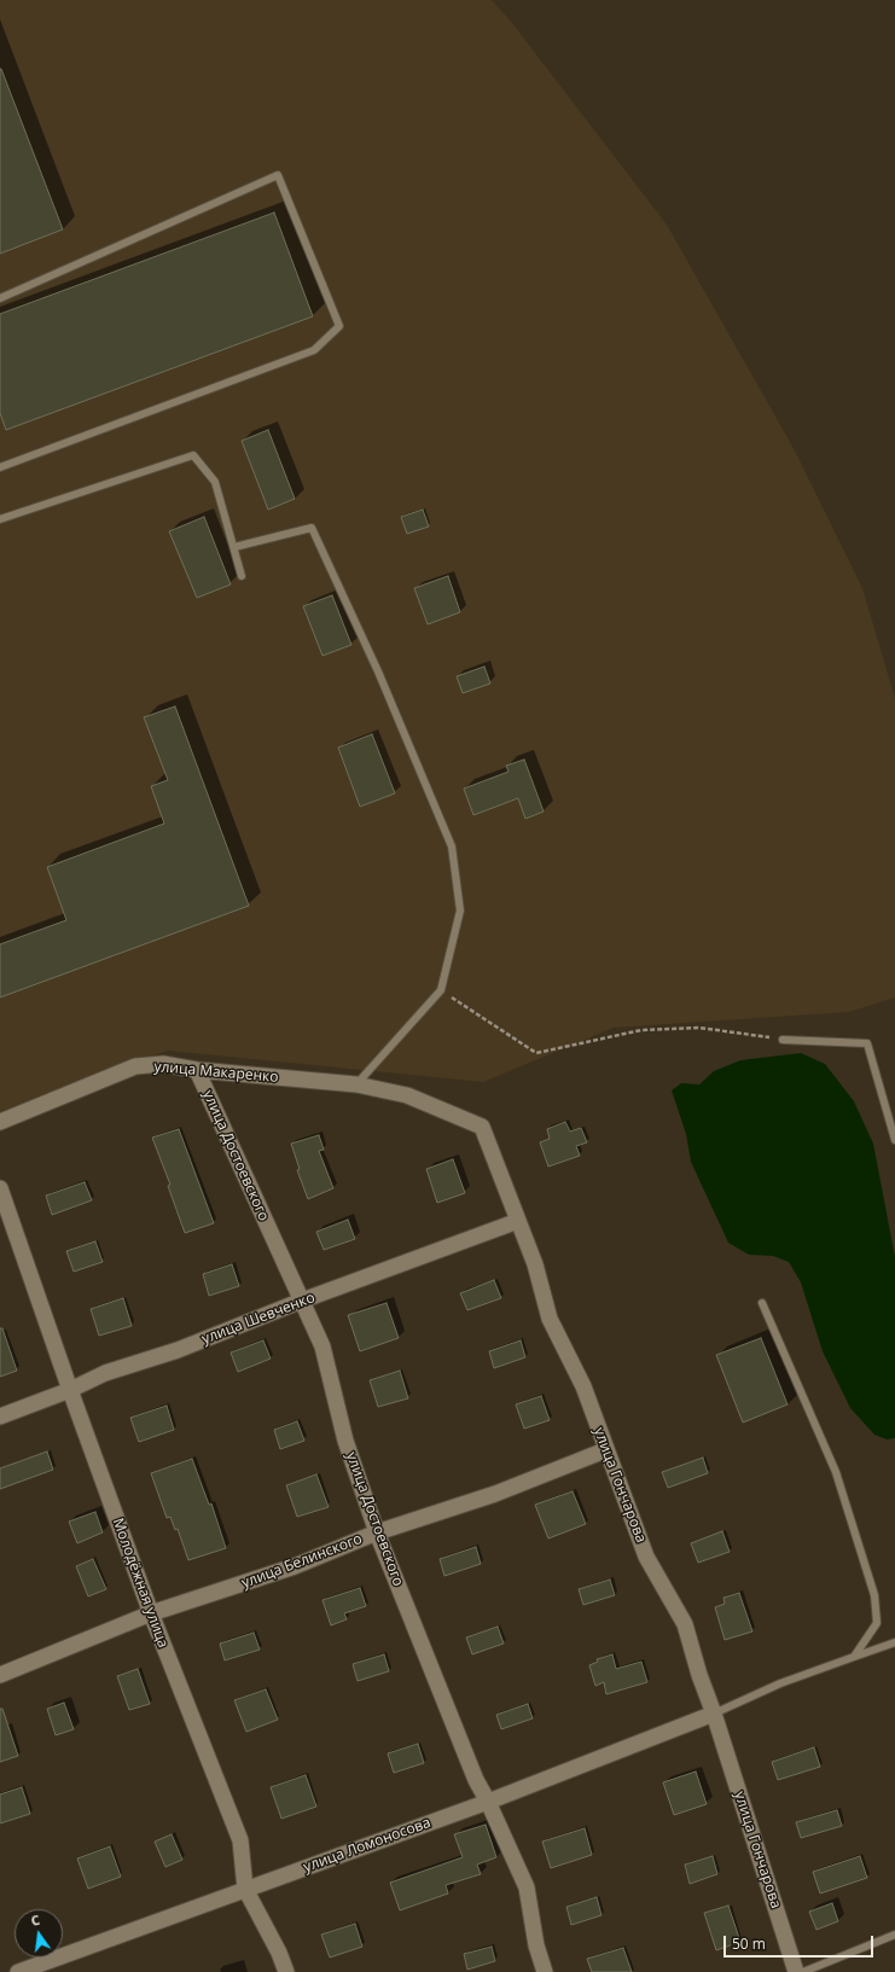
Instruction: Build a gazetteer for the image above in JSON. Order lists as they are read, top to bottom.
{
  "streets": {
    "street": [
      "улица Макаренко",
      "улица Достоевского",
      "улица Шевченко",
      "улица Гончарова",
      "улица Белинского",
      "Молодёжная улица",
      "улица Ломоносова"
    ]
  },
  "crossings": [
    ["улица Макаренко", "улица Достоевского"],
    ["улица Макаренко", "улица Гончарова"],
    ["улица Достоевского", "улица Шевченко"],
    ["улица Достоевского", "улица Белинского"],
    ["улица Достоевского", "улица Ломоносова"],
    ["улица Шевченко", "улица Гончарова"],
    ["улица Шевченко", "Молодёжная улица"],
    ["улица Гончарова", "улица Белинского"],
    ["улица Гончарова", "улица Ломоносова"],
    ["улица Белинского", "Молодёжная улица"],
    ["Молодёжная улица", "улица Ломоносова"]
  ],
  "scale_bar": "50 m",
  "north": "top"
}
